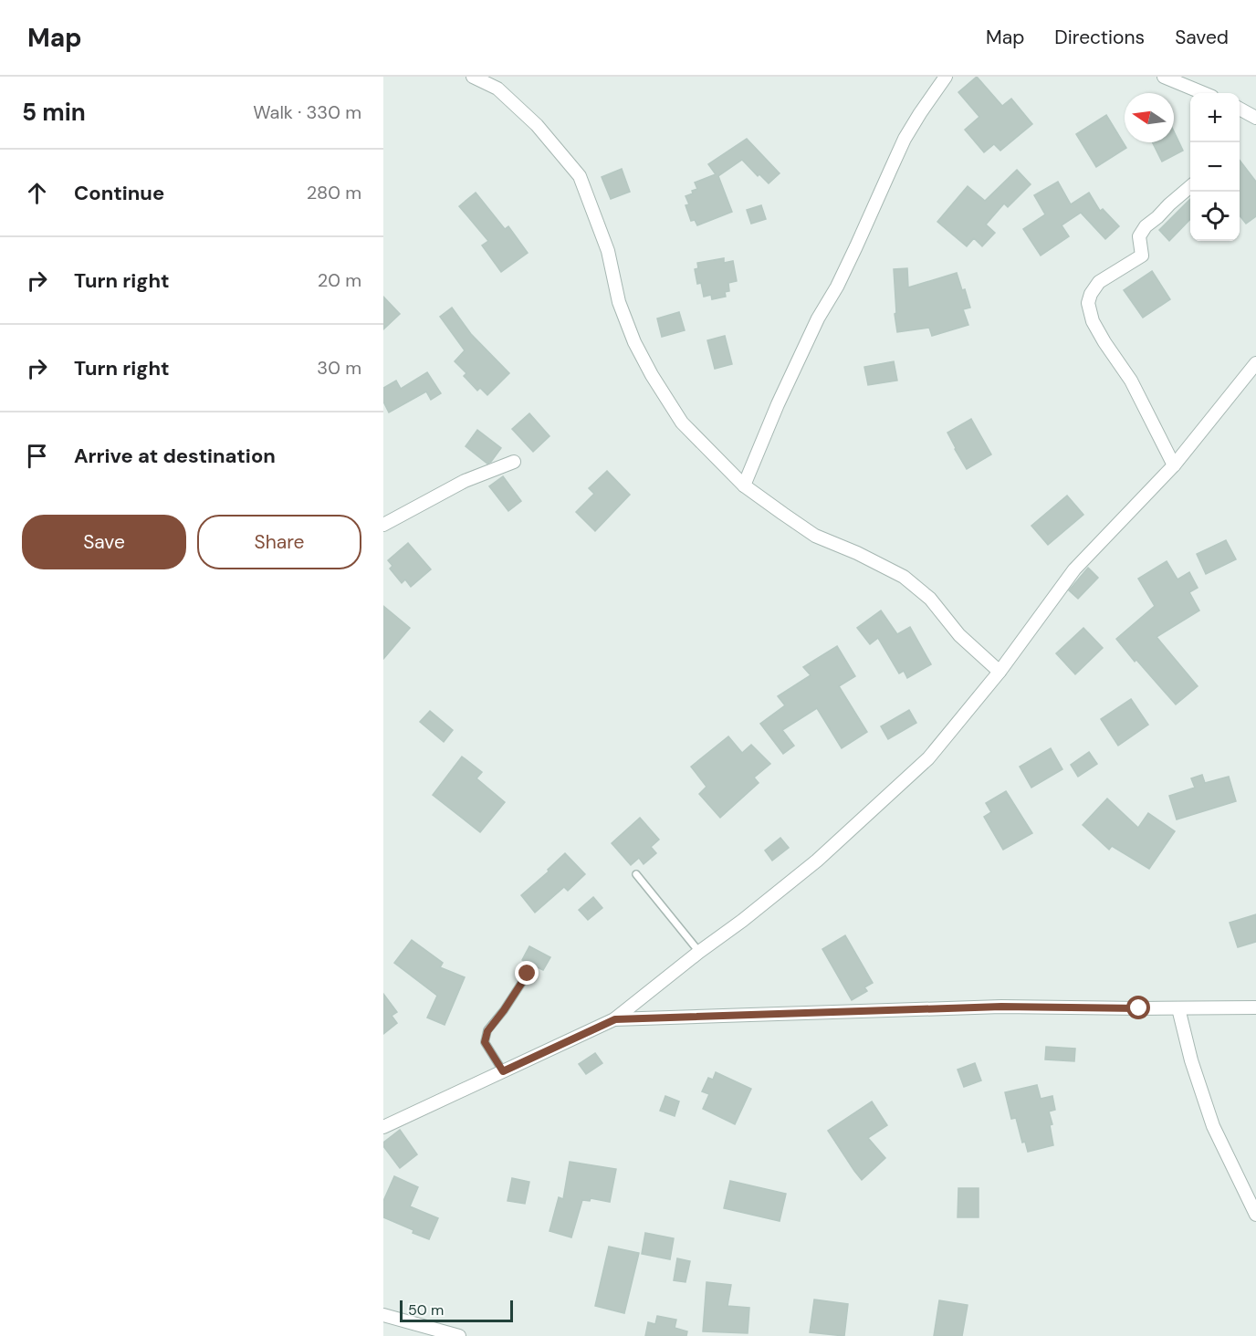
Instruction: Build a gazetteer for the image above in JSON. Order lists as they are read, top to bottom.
{
  "scale_bar": "50 m",
  "north": "left",
  "page": {
    "header": "Map",
    "nav": ["Map", "Directions", "Saved"],
    "heading": ["5 min", "Walk · 330 m"],
    "map_buttons": ["+", "−"],
    "list": [
      ["Continue", "280 m"],
      ["Turn right", "20 m"],
      ["Turn right", "30 m"],
      "Arrive at destination"
    ],
    "buttons": ["Save", "Share"],
    "scale": "50 m"
  }
}
